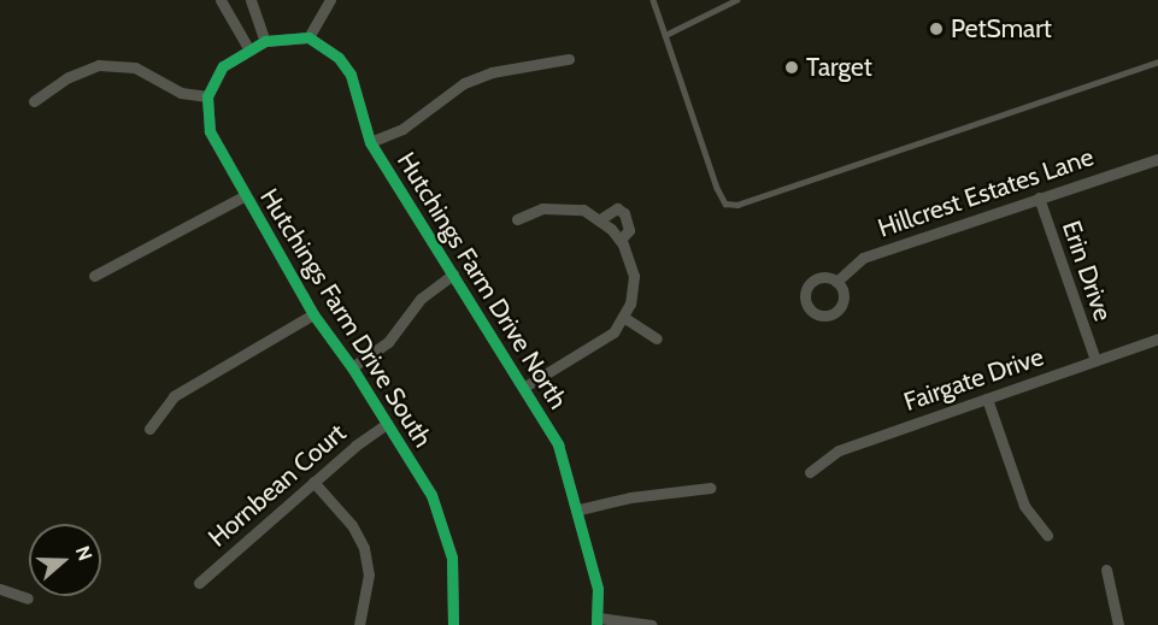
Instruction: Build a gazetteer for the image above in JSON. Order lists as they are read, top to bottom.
{
  "streets": {
    "street": [
      "Hillcrest Estates Lane",
      "Erin Drive",
      "Hutchings Farm Drive North",
      "Hutchings Farm Drive South",
      "Fairgate Drive",
      "Hornbean Court"
    ]
  },
  "crossings": [
    ["Hillcrest Estates Lane", "Erin Drive"],
    ["Erin Drive", "Fairgate Drive"],
    ["Hutchings Farm Drive South", "Hornbean Court"]
  ],
  "places": ["PetSmart", "Target"],
  "north": "right"
}
